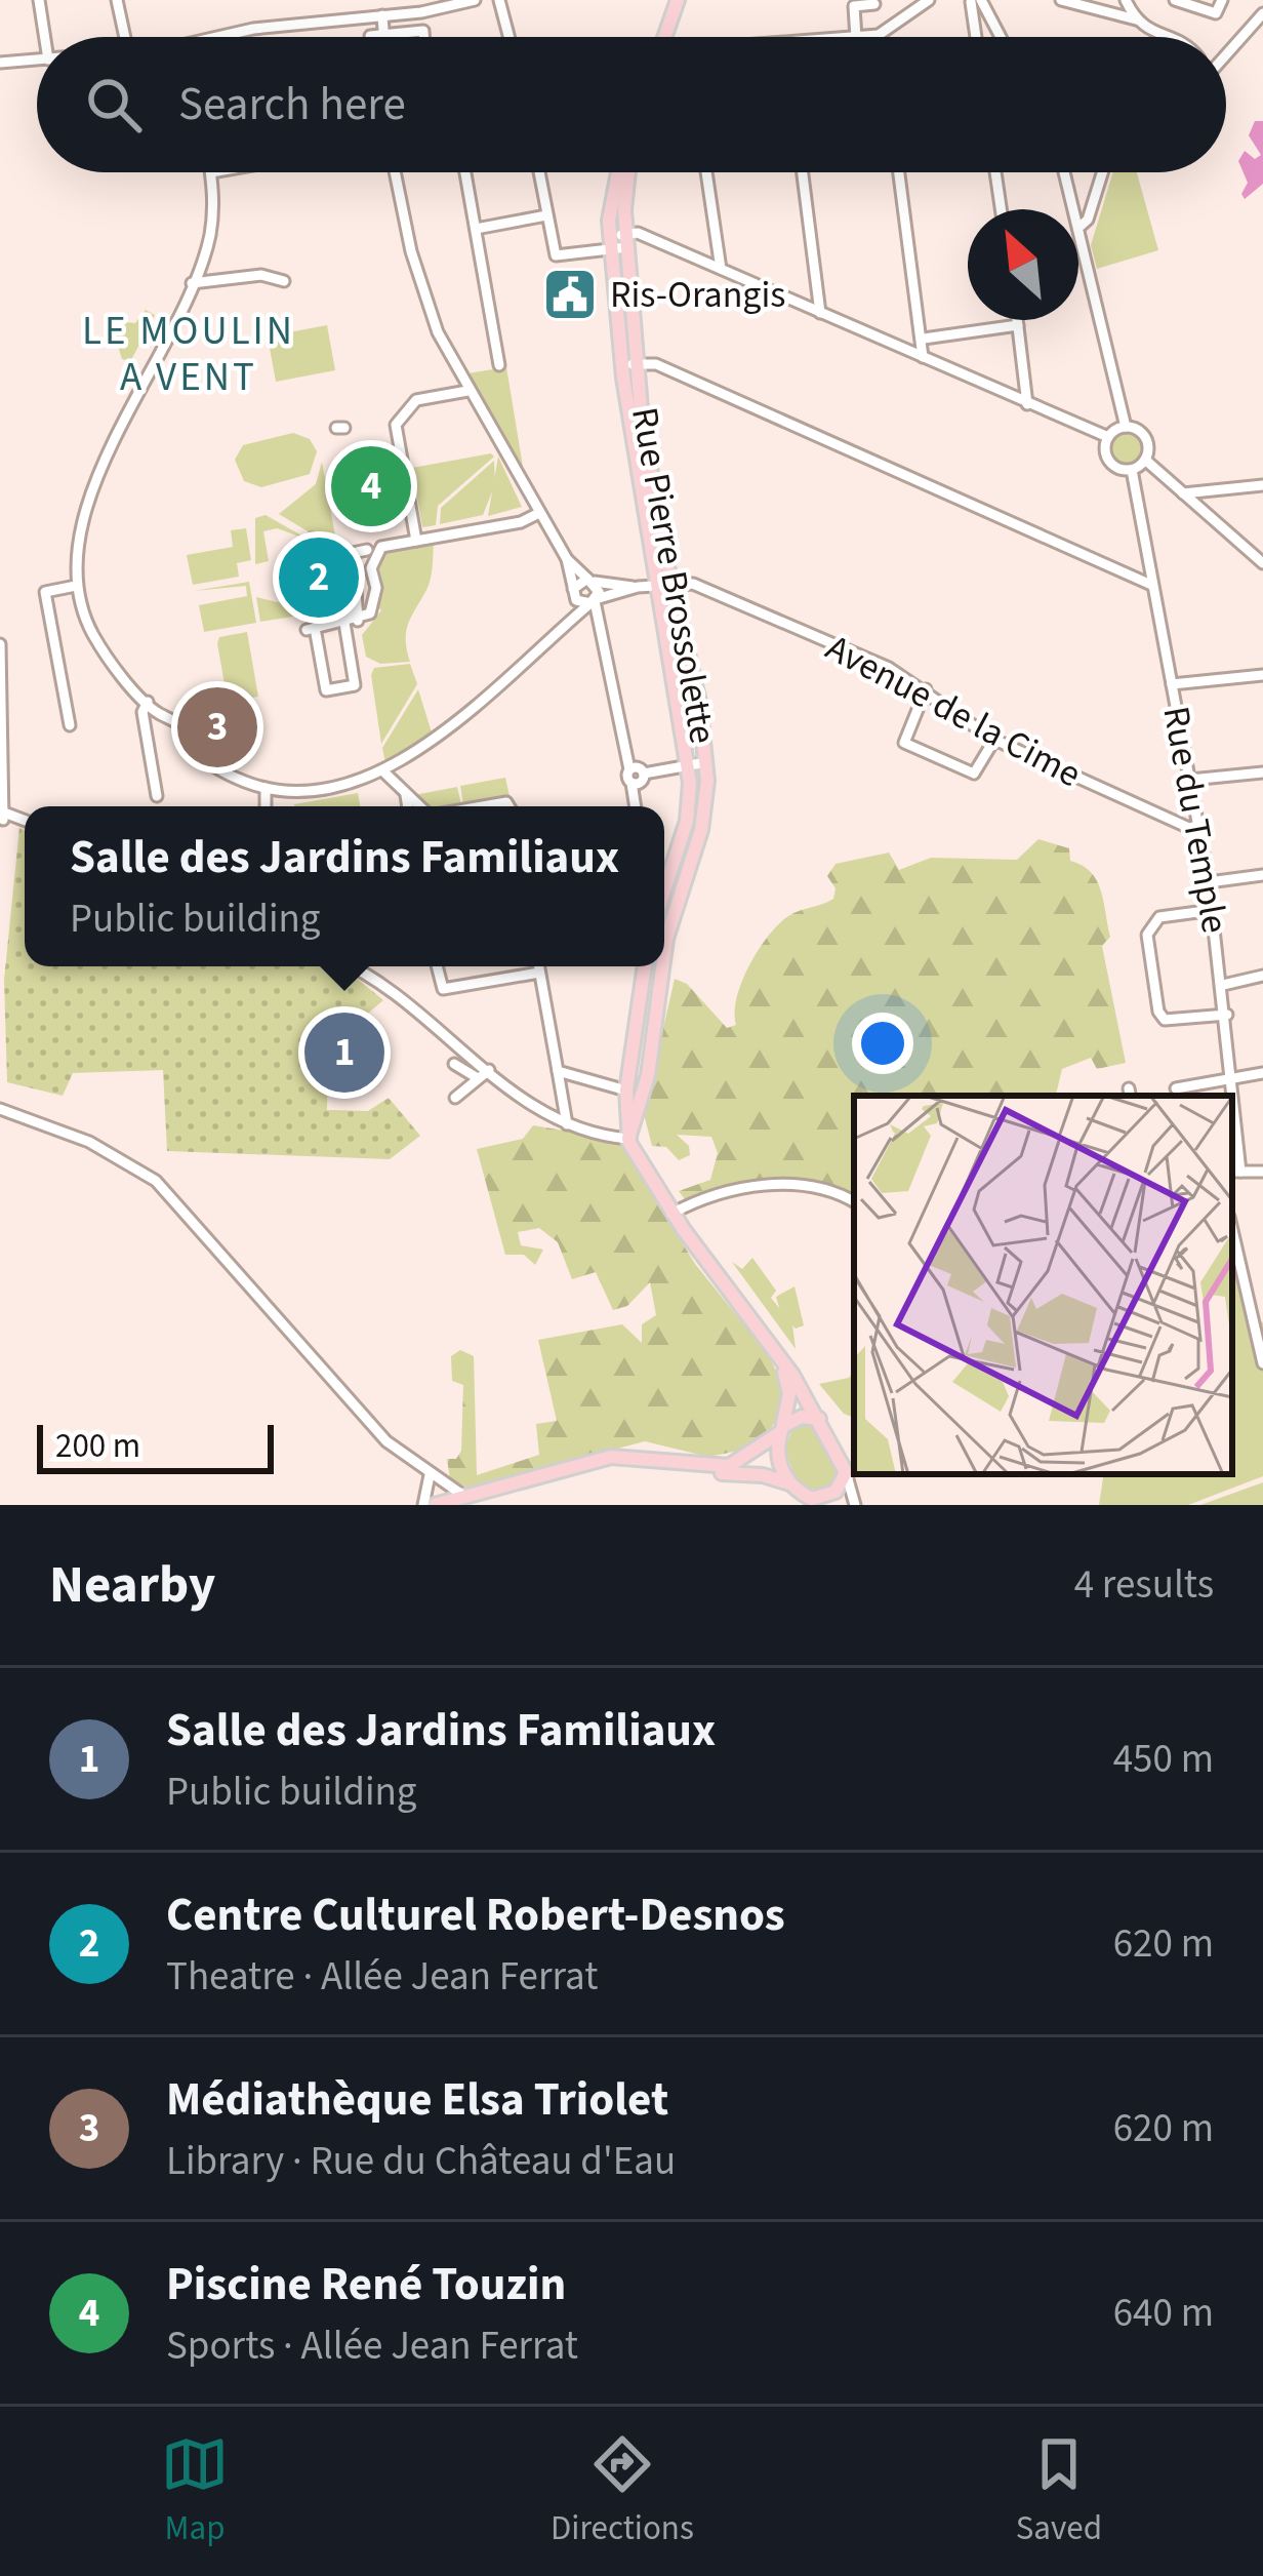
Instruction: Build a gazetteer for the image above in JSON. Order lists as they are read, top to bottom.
{
  "streets": {
    "main road": ["Rue Pierre Brossolette"],
    "street": ["Avenue de la Cime", "Rue du Temple"]
  },
  "crossings": [
    ["Rue Pierre Brossolette", "Avenue de la Cime"],
    ["Avenue de la Cime", "Rue du Temple"]
  ],
  "districts": ["LE MOULIN A VENT"],
  "places": {
    "public building": ["Ris-Orangis"]
  },
  "scale_bar": "200 m",
  "north": "top left",
  "page": {
    "search": "Search here",
    "pins": [
      "4",
      "2",
      "3",
      "1"
    ],
    "popup": ["Salle des Jardins Familiaux", "Public building"],
    "scale": "200 m",
    "heading": ["Nearby", "4 results"],
    "list": [
      {
        "mark": "1",
        "name": "Salle des Jardins Familiaux",
        "note": "Public building",
        "value": "450 m"
      },
      {
        "mark": "2",
        "name": "Centre Culturel Robert-Desnos",
        "note": "Theatre · Allée Jean Ferrat",
        "value": "620 m"
      },
      {
        "mark": "3",
        "name": "Médiathèque Elsa Triolet",
        "note": "Library · Rue du Château d'Eau",
        "value": "620 m"
      },
      {
        "mark": "4",
        "name": "Piscine René Touzin",
        "note": "Sports · Allée Jean Ferrat",
        "value": "640 m"
      }
    ],
    "nav": ["Map", "Directions", "Saved"]
  }
}
